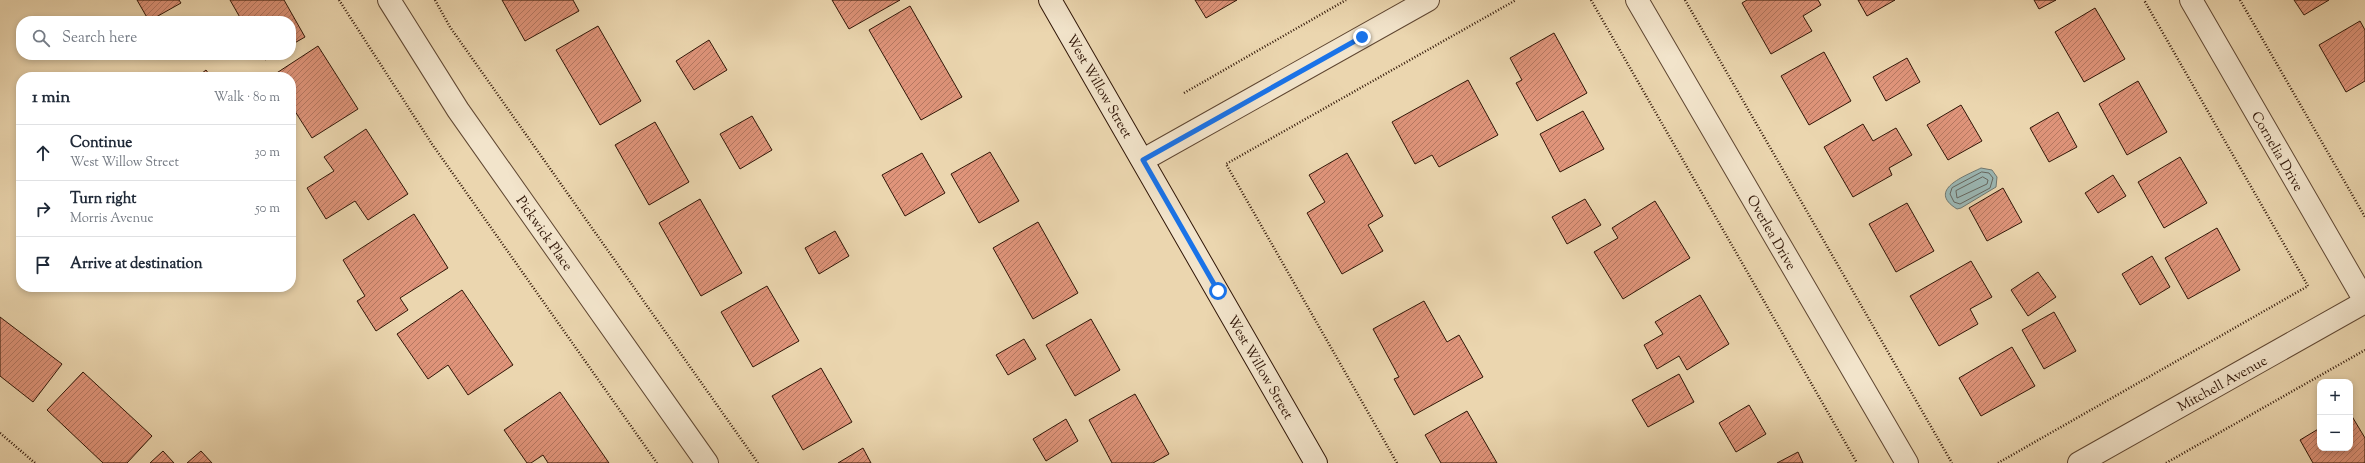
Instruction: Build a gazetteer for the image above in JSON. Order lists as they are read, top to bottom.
{
  "streets": {
    "street": [
      "West Willow Street",
      "Cornelia Drive",
      "Overlea Drive",
      "Pickwick Place",
      "Mitchell Avenue"
    ]
  },
  "crossings": [
    ["Cornelia Drive", "Mitchell Avenue"]
  ],
  "page": {
    "search": "Search here",
    "heading": ["1 min", "Walk · 80 m"],
    "list": [
      ["Continue", "West Willow Street", "30 m"],
      ["Turn right", "Morris Avenue", "50 m"],
      "Arrive at destination"
    ],
    "map_buttons": ["+", "−"]
  }
}
